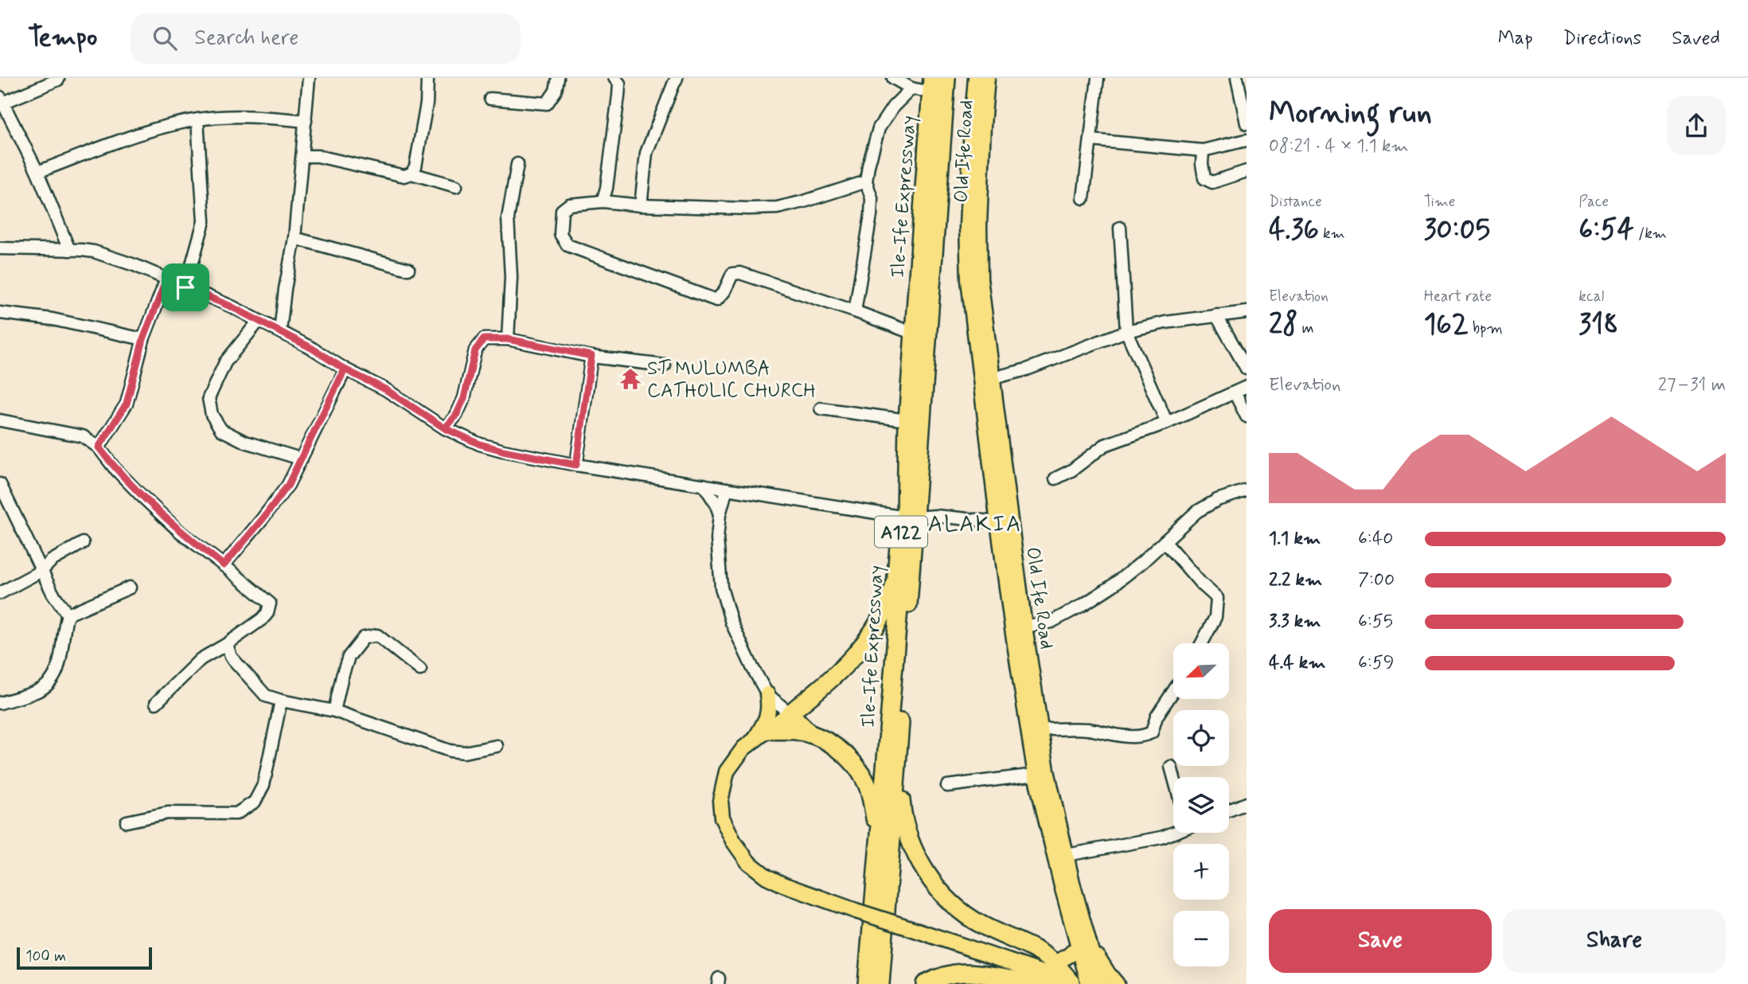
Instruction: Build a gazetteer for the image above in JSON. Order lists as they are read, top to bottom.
{
  "streets": {
    "highway": ["Ile-Ife Expressway", "A122"],
    "main road": ["Old Ife Road"]
  },
  "districts": ["ALAKIA"],
  "places": {
    "temple": ["ST MULUMBA CATHOLIC CHURCH"]
  },
  "scale_bar": "100 m",
  "north": "bottom left",
  "page": {
    "header": "Tempo",
    "search": "Search here",
    "nav": ["Map", "Directions", "Saved"],
    "heading": ["Morning run", "08:21 · 4 × 1.1 km"],
    "stats": [
      ["Distance", "4.36 km"],
      ["Time", "30:05"],
      ["Pace", "6:54 /km"],
      ["Elevation", "28 m"],
      ["Heart rate", "162 bpm"],
      ["kcal", "318"]
    ],
    "chart": ["Elevation", "27–31 m"],
    "list": [
      {
        "name": "1.1 km",
        "note": "6:40"
      },
      {
        "name": "2.2 km",
        "note": "7:00"
      },
      {
        "name": "3.3 km",
        "note": "6:55"
      },
      {
        "name": "4.4 km",
        "note": "6:59"
      }
    ],
    "map_buttons": ["+", "−"],
    "buttons": ["Save", "Share"],
    "scale": "100 m"
  }
}
